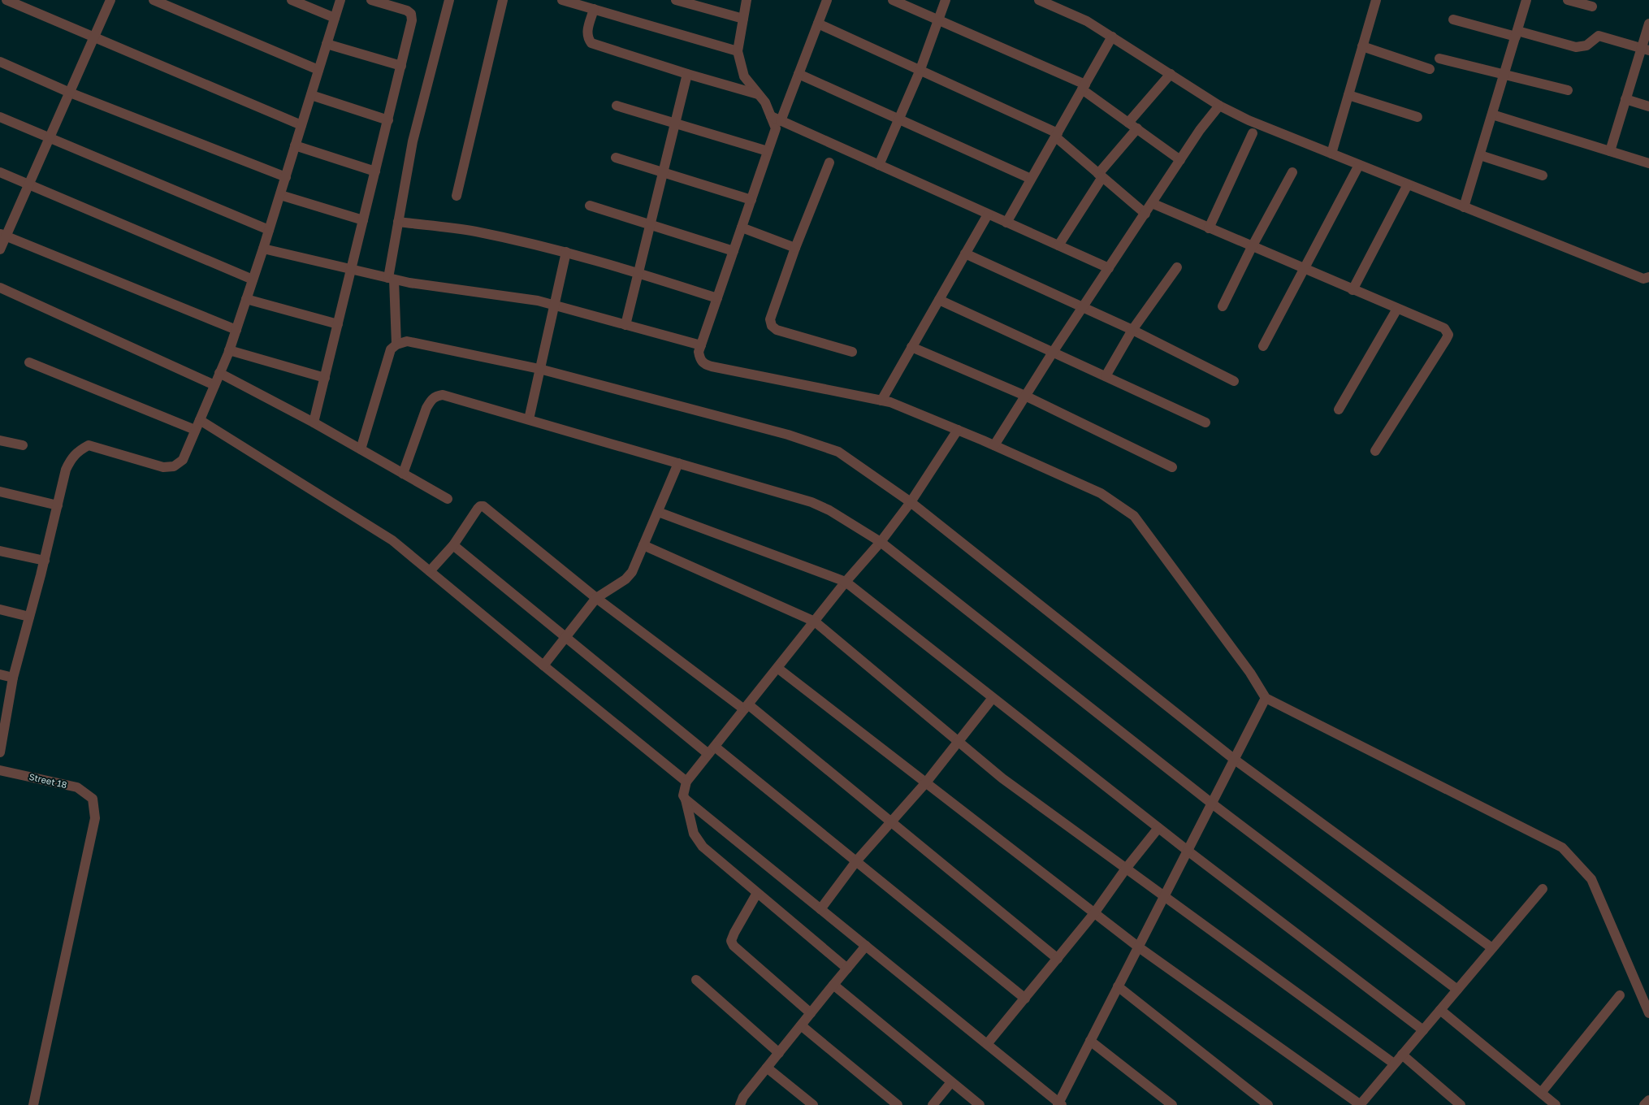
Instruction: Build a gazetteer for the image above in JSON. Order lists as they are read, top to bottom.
{
  "streets": {
    "street": ["Street 18"]
  }
}
